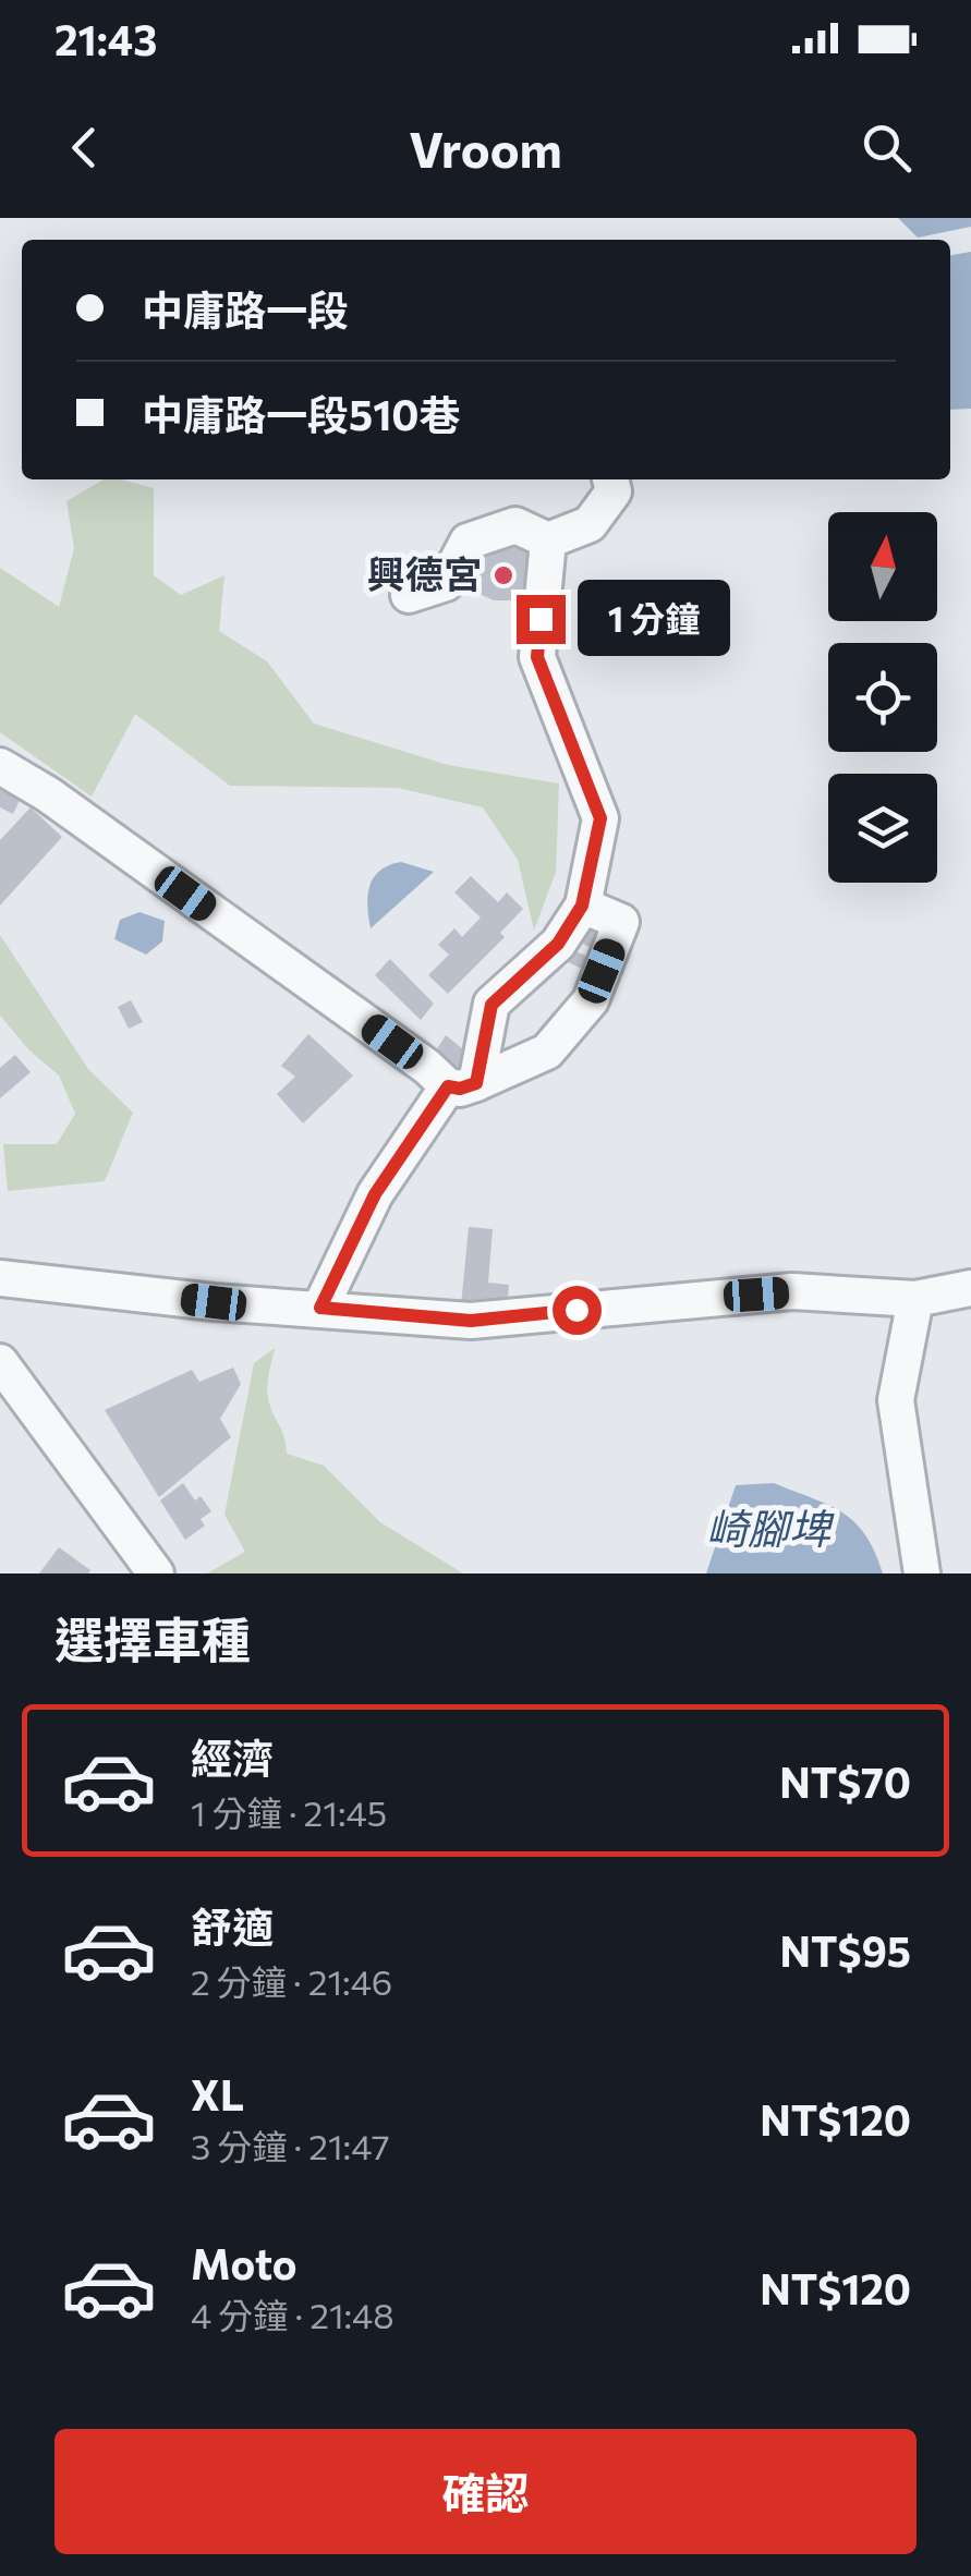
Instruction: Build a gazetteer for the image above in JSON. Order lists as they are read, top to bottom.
{
  "water": ["崎腳埤"],
  "places": ["興德宮"],
  "north": "top",
  "page": {
    "status": "21:43",
    "header": "Vroom",
    "banner": ["中庸路一段", "中庸路一段510巷"],
    "bubble": "1 分鐘",
    "heading": "選擇車種",
    "list": [
      {
        "name": "經濟",
        "note": "1 分鐘 · 21:45",
        "value": "NT$70"
      },
      {
        "name": "舒適",
        "note": "2 分鐘 · 21:46",
        "value": "NT$95"
      },
      {
        "name": "XL",
        "note": "3 分鐘 · 21:47",
        "value": "NT$120"
      },
      {
        "name": "Moto",
        "note": "4 分鐘 · 21:48",
        "value": "NT$120"
      }
    ],
    "buttons": "確認"
  }
}
